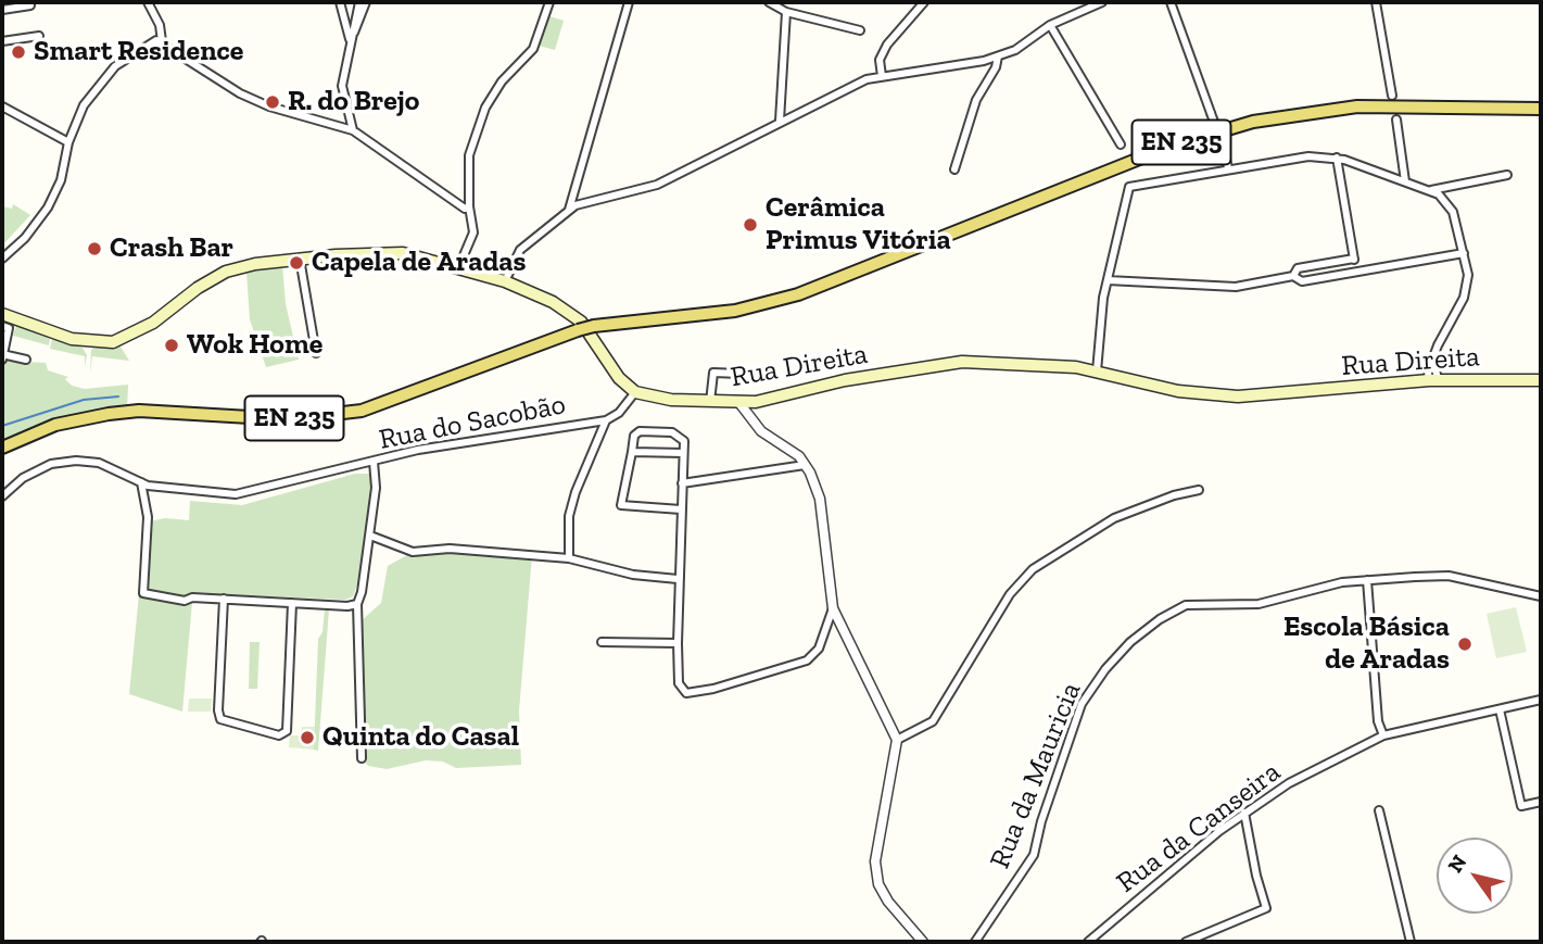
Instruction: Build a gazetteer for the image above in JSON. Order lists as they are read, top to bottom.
{
  "streets": {
    "main road": ["EN 235", "Rua Direita"],
    "street": ["Rua do Sacobão", "Rua da Mauricia", "Rua da Canseira"]
  },
  "places": [
    "Smart Residence",
    "R. do Brejo",
    "Cerâmica Primus Vitória",
    "Crash Bar",
    "Capela de Aradas",
    "Wok Home",
    "Escola Básica de Aradas",
    "Quinta do Casal"
  ],
  "north": "top left"
}
